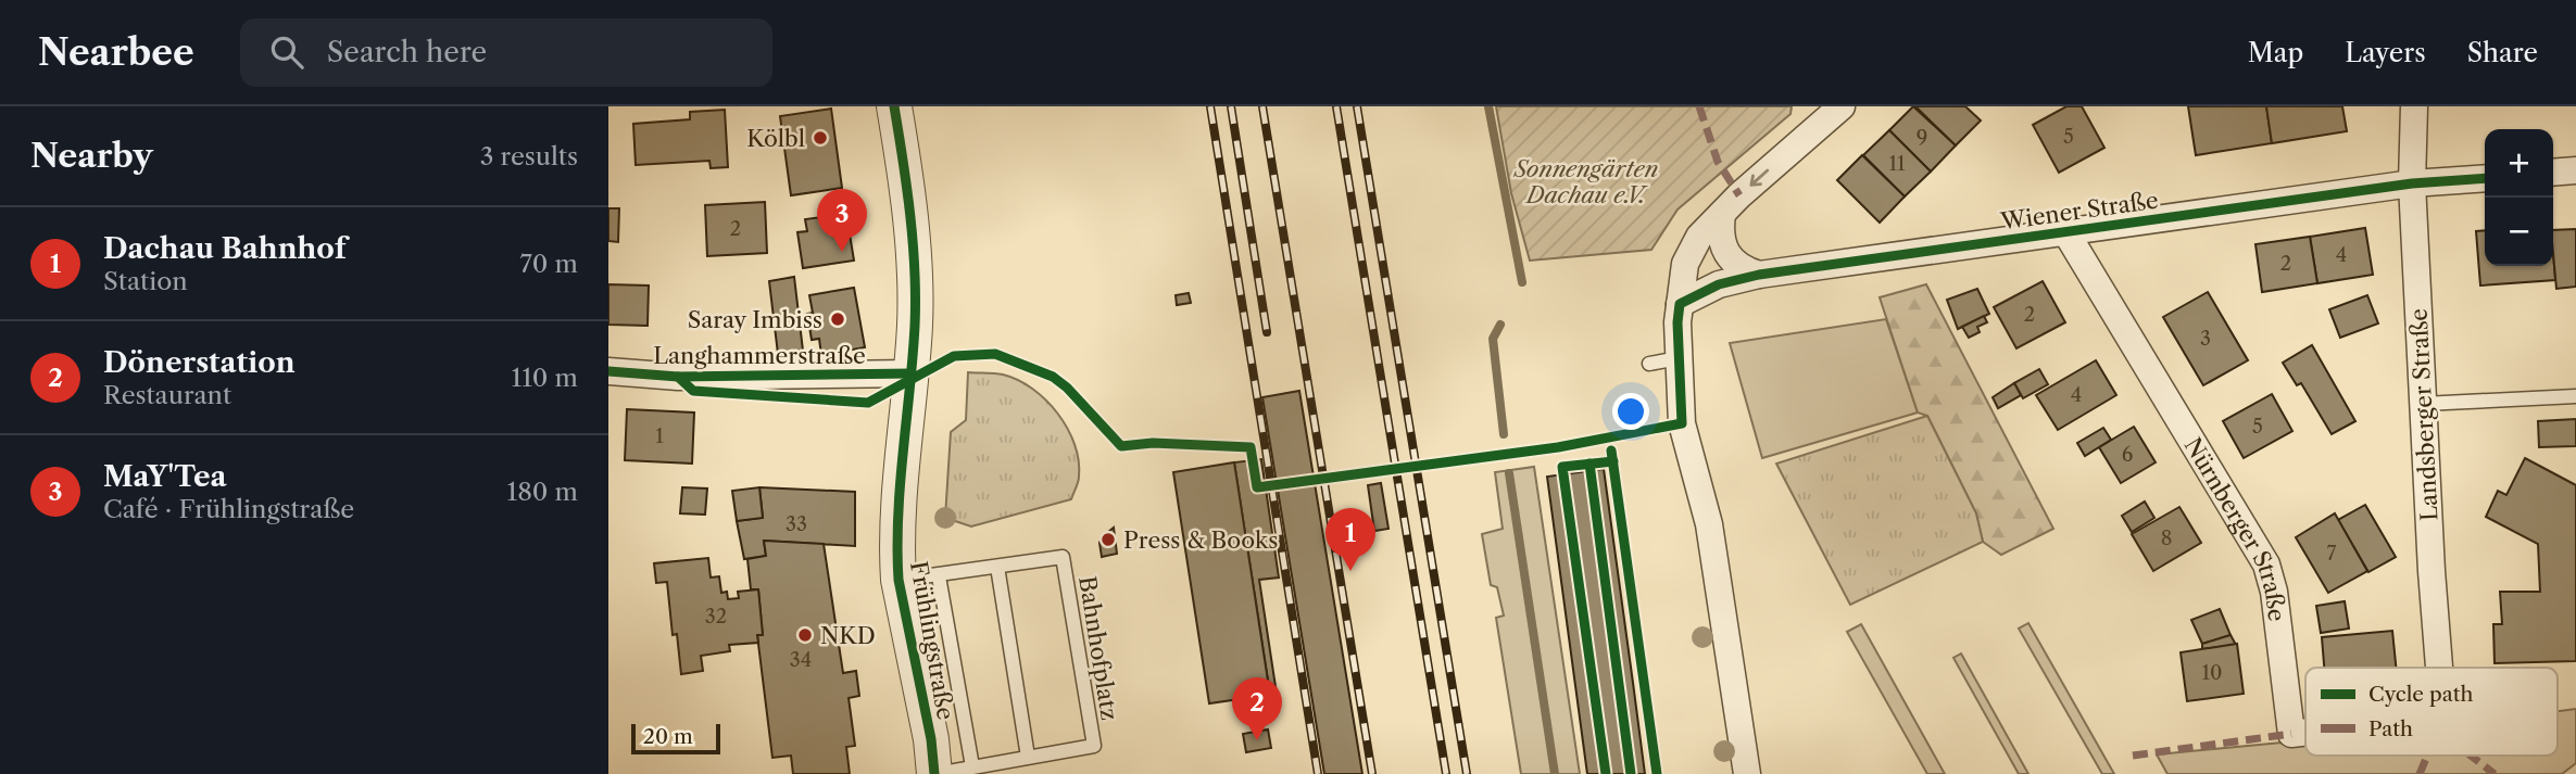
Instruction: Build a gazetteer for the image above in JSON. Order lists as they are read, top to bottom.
{
  "streets": {
    "street": [
      "Wiener Straße",
      "Langhammerstraße",
      "Landsberger Straße",
      "Nürnberger Straße",
      "Frühlingstraße"
    ],
    "lane": ["Bahnhofplatz"]
  },
  "crossings": [
    ["Wiener Straße", "Landsberger Straße"],
    ["Wiener Straße", "Nürnberger Straße"],
    ["Langhammerstraße", "Frühlingstraße"],
    ["Frühlingstraße", "Bahnhofplatz"]
  ],
  "parks": ["Sonnengärten Dachau e.V."],
  "places": [
    "Kölbl",
    "Saray Imbiss",
    "Press & Books",
    "NKD"
  ],
  "house_numbers": [
    "5",
    "9",
    "11",
    "2",
    "4",
    "2",
    "2",
    "3",
    "4",
    "5",
    "1",
    "6",
    "33",
    "8",
    "7",
    "32",
    "34",
    "10"
  ],
  "legend": ["Cycle path", "Path"],
  "scale_bar": "20 m",
  "page": {
    "header": "Nearbee",
    "search": "Search here",
    "nav": ["Map", "Layers", "Share"],
    "heading": ["Nearby", "3 results"],
    "map_buttons": ["+", "−"],
    "pins": ["3", "1", "2"],
    "list": [
      {
        "mark": "1",
        "name": "Dachau Bahnhof",
        "note": "Station",
        "value": "70 m"
      },
      {
        "mark": "2",
        "name": "Dönerstation",
        "note": "Restaurant",
        "value": "110 m"
      },
      {
        "mark": "3",
        "name": "MaY'Tea",
        "note": "Café · Frühlingstraße",
        "value": "180 m"
      }
    ],
    "scale": "20 m"
  }
}
